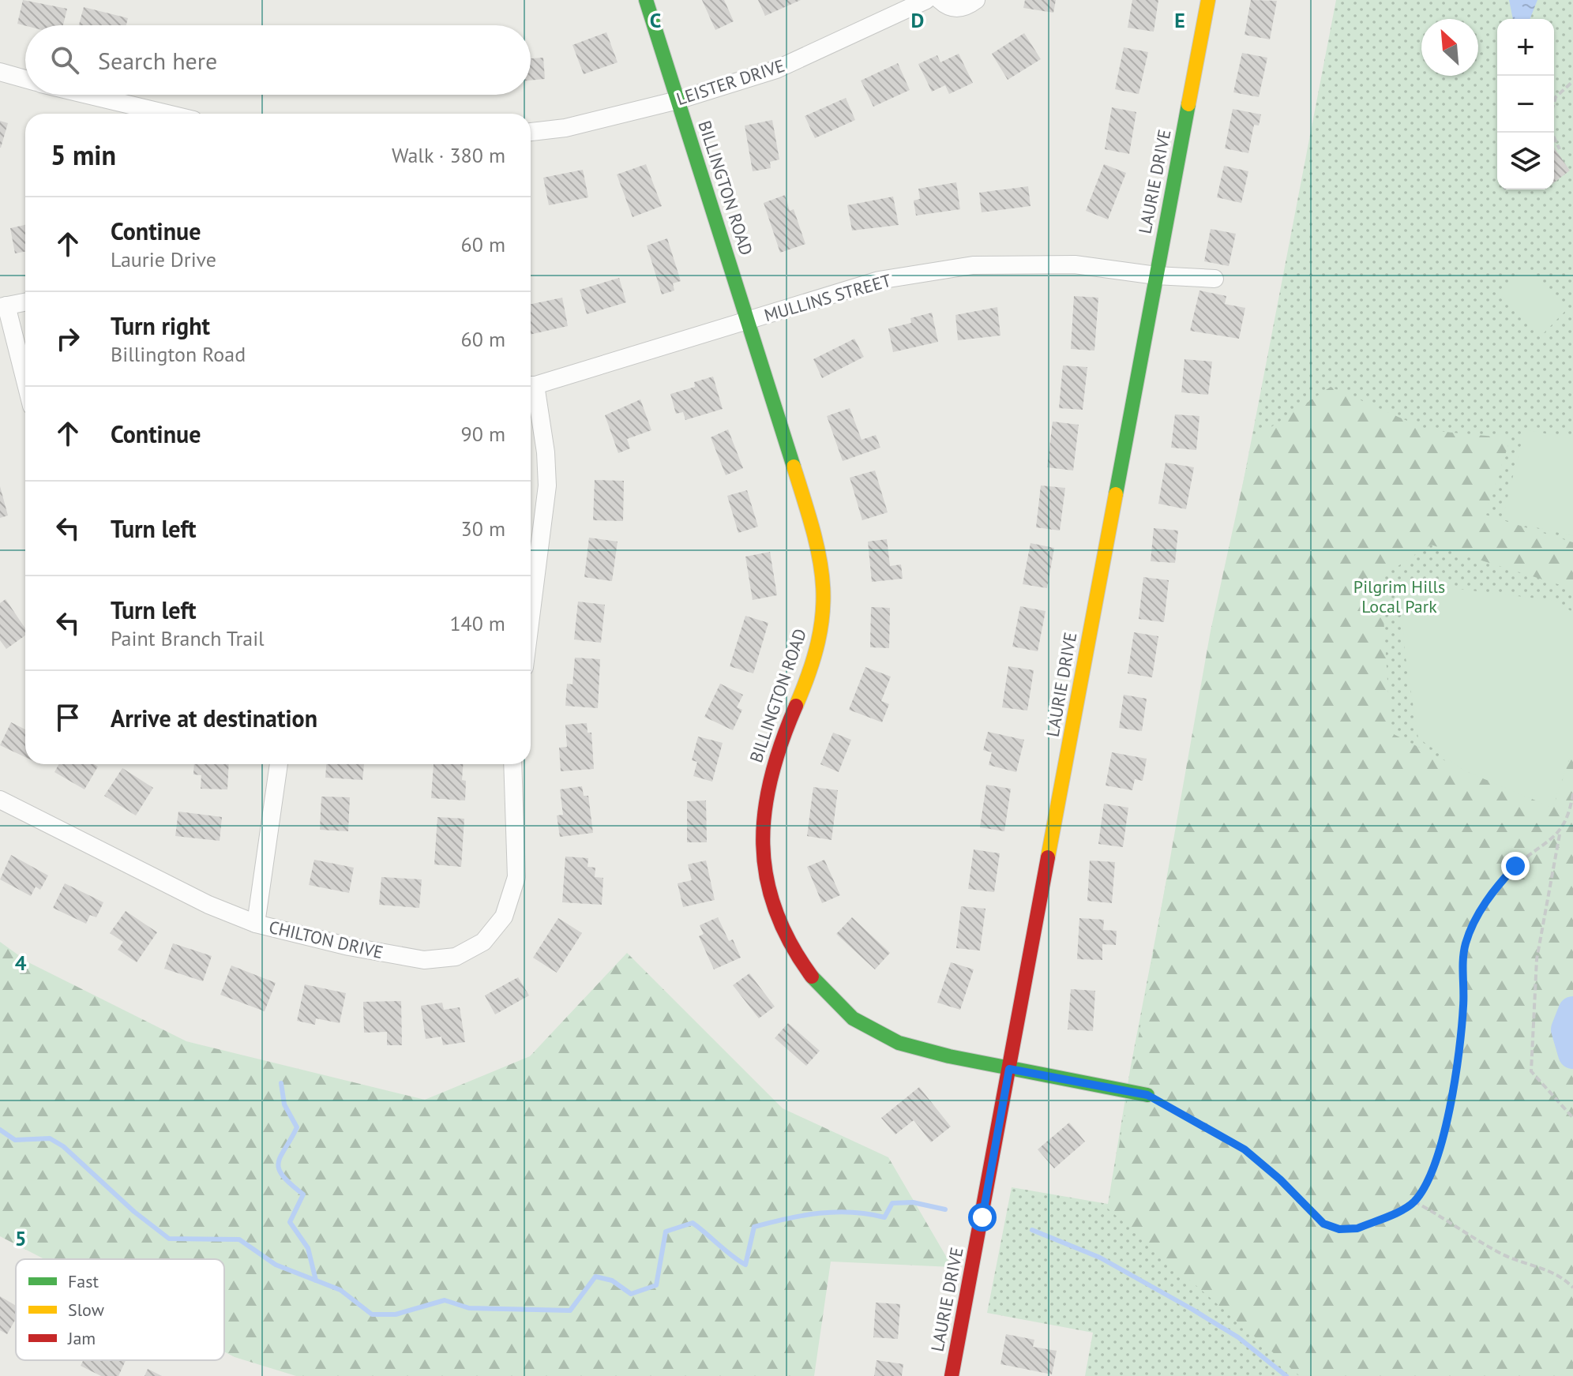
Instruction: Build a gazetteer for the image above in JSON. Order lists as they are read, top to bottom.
{
  "streets": {
    "street": [
      "LEISTER DRIVE",
      "LAURIE DRIVE",
      "BILLINGTON ROAD",
      "MULLINS STREET",
      "CHILTON DRIVE"
    ]
  },
  "crossings": [
    ["LEISTER DRIVE", "BILLINGTON ROAD"],
    ["LAURIE DRIVE", "BILLINGTON ROAD"],
    ["LAURIE DRIVE", "MULLINS STREET"],
    ["BILLINGTON ROAD", "MULLINS STREET"]
  ],
  "parks": ["Pilgrim Hills Local Park"],
  "legend": ["Fast", "Slow", "Jam"],
  "north": "top left",
  "page": {
    "map_buttons": ["+", "−"],
    "search": "Search here",
    "heading": ["5 min", "Walk · 380 m"],
    "list": [
      ["Continue", "Laurie Drive", "60 m"],
      ["Turn right", "Billington Road", "60 m"],
      ["Continue", "90 m"],
      ["Turn left", "30 m"],
      ["Turn left", "Paint Branch Trail", "140 m"],
      "Arrive at destination"
    ]
  },
  "grid": {
    "columns": ["C", "D", "E"],
    "rows": ["4", "5"]
  }
}
